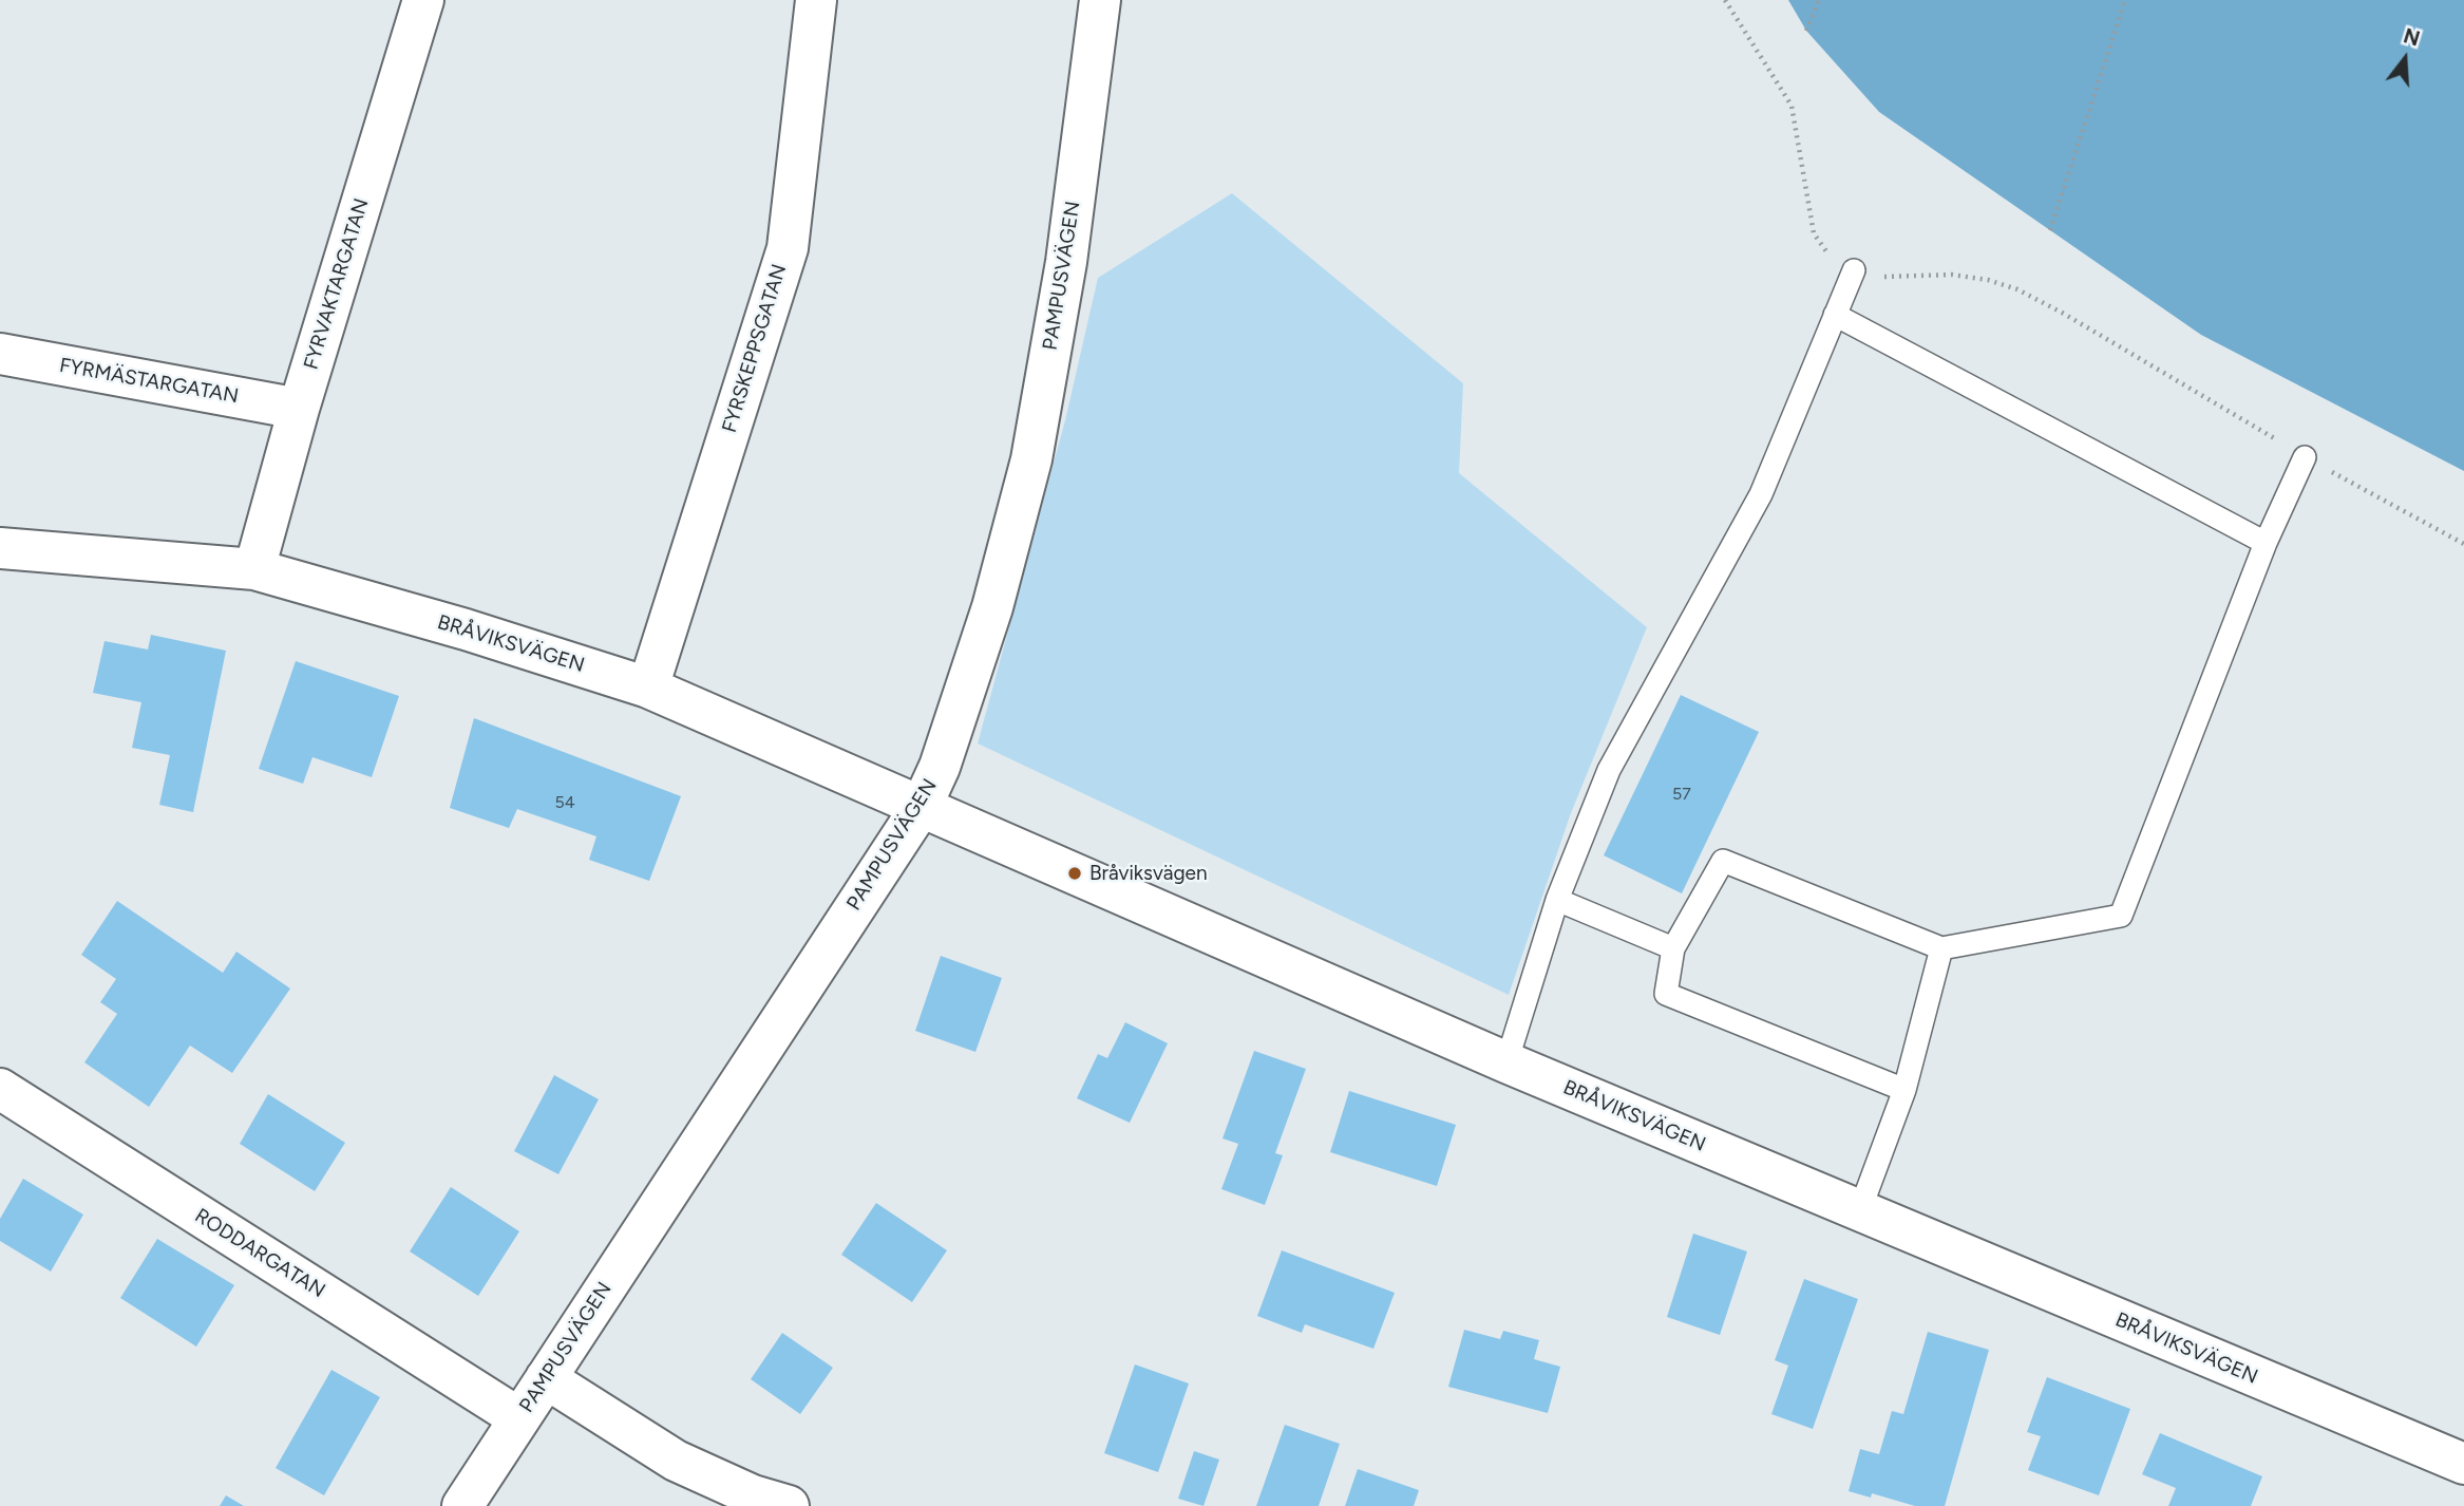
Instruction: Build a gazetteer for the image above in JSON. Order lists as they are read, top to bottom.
{
  "streets": {
    "street": [
      "PAMPUSVÄGEN",
      "FYRVAKTARGATAN",
      "FYRSKEPPSGATAN",
      "FYRMÄSTARGATAN",
      "BRÅVIKSVÄGEN",
      "RODDARGATAN"
    ]
  },
  "crossings": [
    ["PAMPUSVÄGEN", "BRÅVIKSVÄGEN"],
    ["PAMPUSVÄGEN", "RODDARGATAN"],
    ["FYRVAKTARGATAN", "FYRMÄSTARGATAN"],
    ["FYRVAKTARGATAN", "BRÅVIKSVÄGEN"],
    ["FYRSKEPPSGATAN", "BRÅVIKSVÄGEN"]
  ],
  "places": ["Bråviksvägen"],
  "house_numbers": ["57", "54"],
  "north": "top"
}
